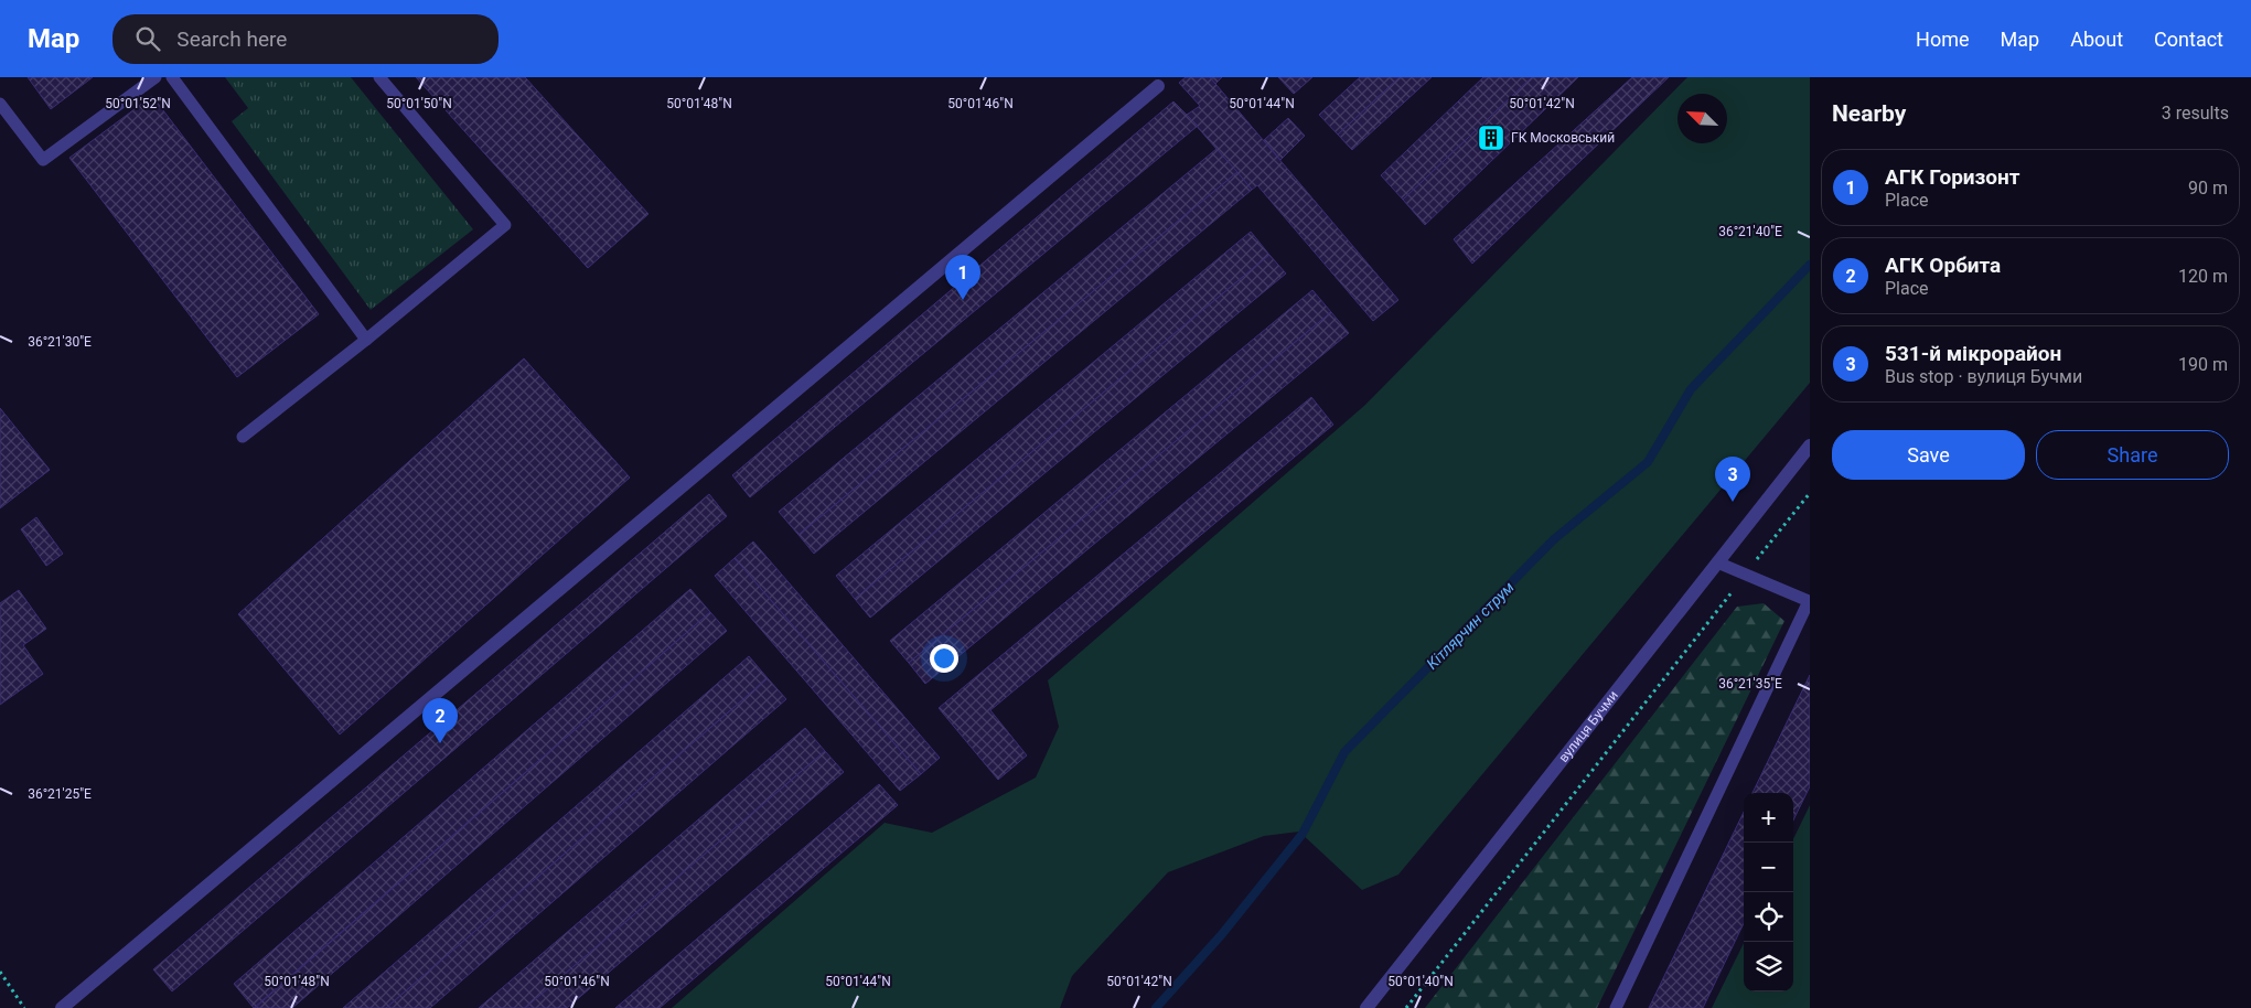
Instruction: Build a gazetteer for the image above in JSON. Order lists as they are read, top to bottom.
{
  "streets": {
    "street": ["вулиця Бучми"]
  },
  "water": ["Кітлярчин струм"],
  "places": {
    "building": ["ГК Московський"]
  },
  "north": "top left",
  "page": {
    "header": "Map",
    "search": "Search here",
    "nav": [
      "Home",
      "Map",
      "About",
      "Contact"
    ],
    "heading": ["Nearby", "3 results"],
    "list": [
      {
        "mark": "1",
        "name": "АГК Горизонт",
        "note": "Place",
        "value": "90 m"
      },
      {
        "mark": "2",
        "name": "АГК Орбита",
        "note": "Place",
        "value": "120 m"
      },
      {
        "mark": "3",
        "name": "531-й мікрорайон",
        "note": "Bus stop · вулиця Бучми",
        "value": "190 m"
      }
    ],
    "pins": ["1", "3", "2"],
    "buttons": ["Save", "Share"],
    "map_buttons": ["+", "−"]
  },
  "coordinates": [
    "50°01'52\"N",
    "50°01'42\"N",
    "50°01'50\"N",
    "50°01'48\"N",
    "50°01'46\"N",
    "50°01'44\"N",
    "36°21'40\"E",
    "36°21'30\"E",
    "36°21'35\"E",
    "36°21'25\"E",
    "50°01'40\"N"
  ]
}
